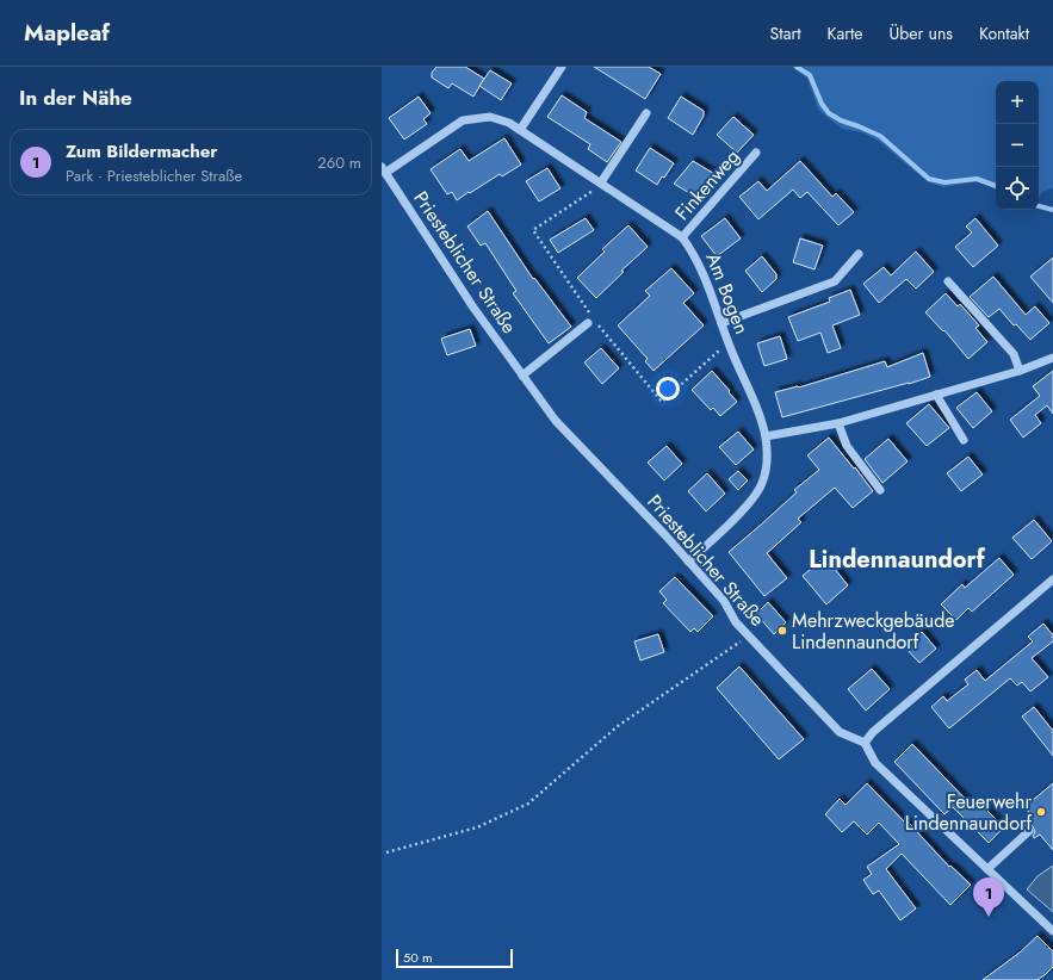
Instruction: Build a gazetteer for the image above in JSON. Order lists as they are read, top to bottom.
{
  "streets": {
    "street": ["Finkenweg", "Priesteblicher Straße", "Am Bogen"]
  },
  "crossings": [
    ["Finkenweg", "Am Bogen"],
    ["Priesteblicher Straße", "Am Bogen"]
  ],
  "districts": ["Lindennaundorf"],
  "places": ["Mehrzweckgebäude Lindennaundorf", "Feuerwehr Lindennaundorf"],
  "scale_bar": "50 m",
  "page": {
    "header": "Mapleaf",
    "nav": [
      "Start",
      "Karte",
      "Über uns",
      "Kontakt"
    ],
    "heading": "In der Nähe",
    "map_buttons": ["+", "−"],
    "list": [
      {
        "mark": "1",
        "name": "Zum Bildermacher",
        "note": "Park · Priesteblicher Straße",
        "value": "260 m"
      }
    ],
    "pins": "1",
    "scale": "50 m"
  }
}
